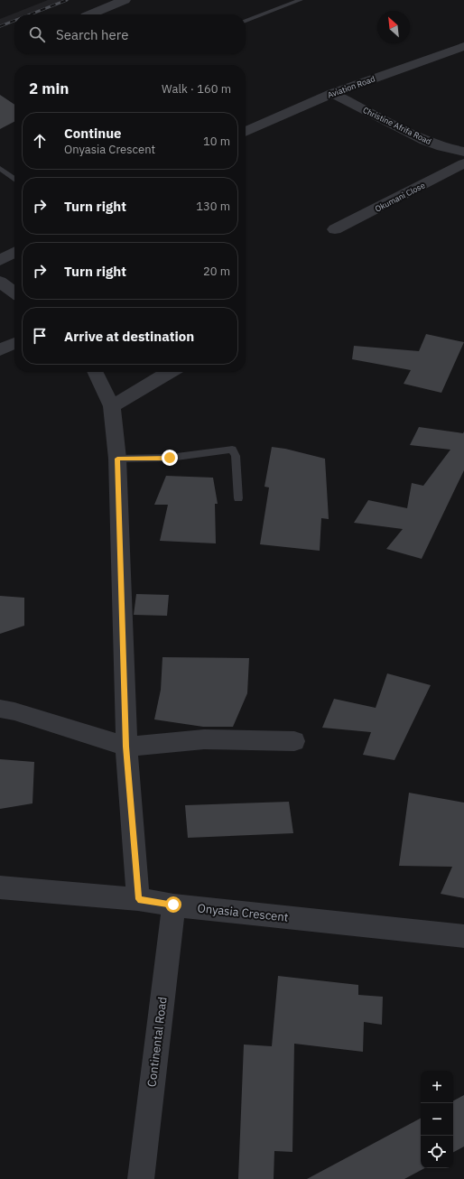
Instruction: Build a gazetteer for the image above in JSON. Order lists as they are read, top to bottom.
{
  "streets": {
    "street": [
      "Aviation Road",
      "Christine Afrifa Road",
      "Okumani Close",
      "Onyasia Crescent",
      "Continental Road"
    ]
  },
  "crossings": [
    ["Aviation Road", "Christine Afrifa Road"],
    ["Onyasia Crescent", "Continental Road"]
  ],
  "north": "top left",
  "page": {
    "search": "Search here",
    "heading": ["2 min", "Walk · 160 m"],
    "list": [
      ["Continue", "Onyasia Crescent", "10 m"],
      ["Turn right", "130 m"],
      ["Turn right", "20 m"],
      "Arrive at destination"
    ],
    "map_buttons": ["+", "−"]
  }
}
